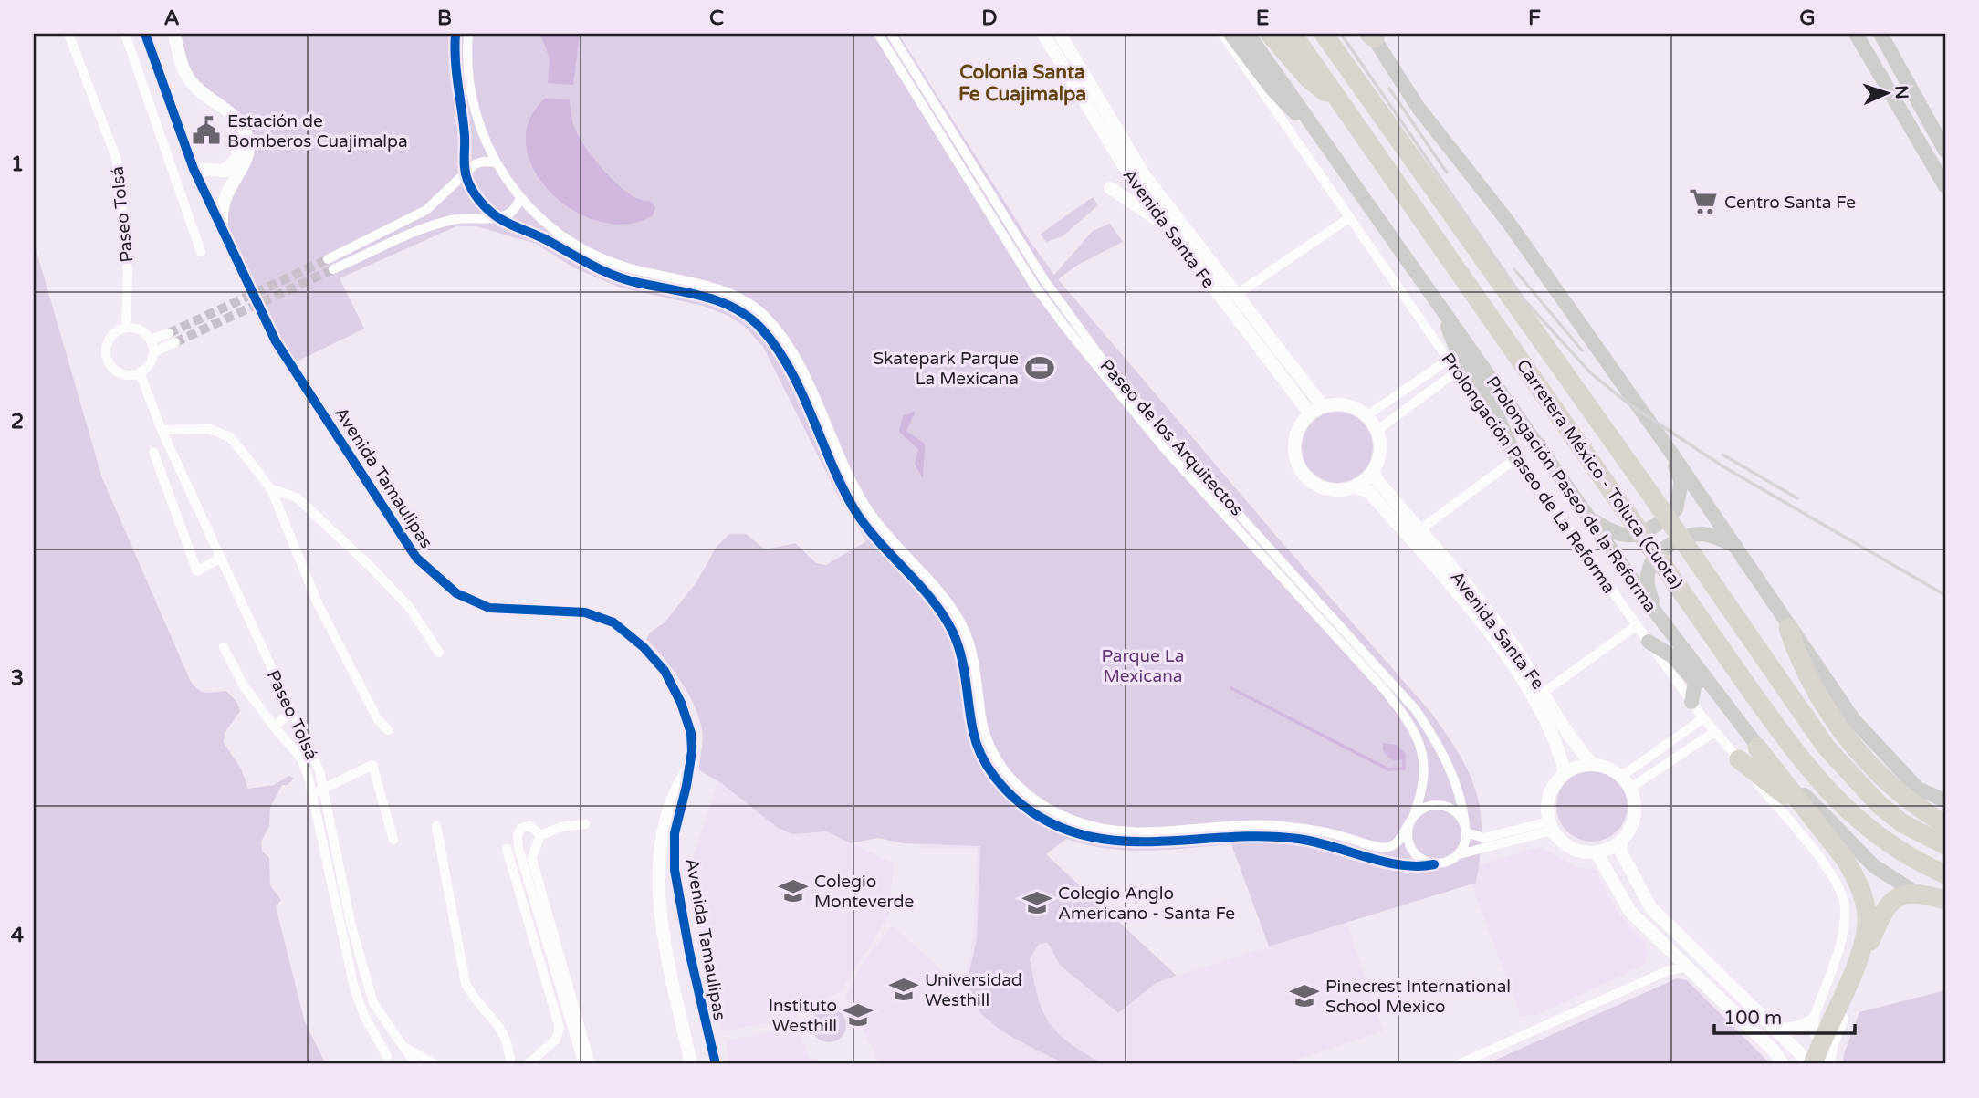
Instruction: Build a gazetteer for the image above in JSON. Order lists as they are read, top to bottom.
{
  "streets": {
    "highway": ["Carretera México - Toluca (Cuota)"],
    "main road": ["Prolongación Paseo de la Reforma"],
    "street": [
      "Paseo Tolsá",
      "Avenida Santa Fe",
      "Paseo de los Arquitectos",
      "Prolongación Paseo de La Reforma",
      "Avenida Tamaulipas"
    ]
  },
  "districts": ["Colonia Santa Fe Cuajimalpa"],
  "parks": ["Parque La Mexicana"],
  "places": {
    "public building": ["Estación de Bomberos Cuajimalpa"],
    "supermarket": ["Centro Santa Fe"],
    "sports": ["Skatepark Parque La Mexicana"],
    "school or university": [
      "Colegio Monteverde",
      "Colegio Anglo Americano - Santa Fe",
      "Universidad Westhill",
      "Pinecrest International School Mexico",
      "Instituto Westhill"
    ]
  },
  "scale_bar": "100 m",
  "north": "right",
  "grid": {
    "columns": [
      "A",
      "B",
      "C",
      "D",
      "E",
      "F",
      "G"
    ],
    "rows": [
      "1",
      "2",
      "3",
      "4"
    ]
  }
}
